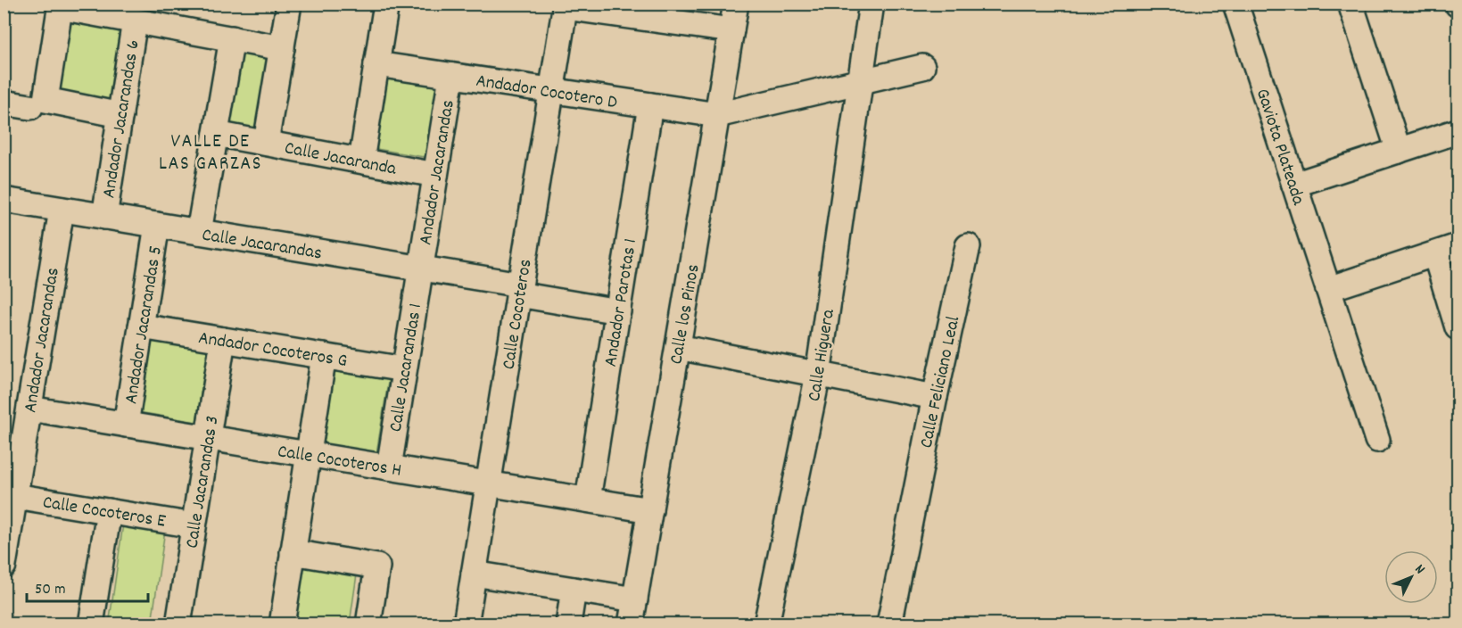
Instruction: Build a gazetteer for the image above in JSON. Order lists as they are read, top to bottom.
{
  "streets": {
    "street": [
      "Andador Cocotero D",
      "Andador Jacarandas 6",
      "Gaviota Plateada",
      "Calle Jacaranda",
      "Andador Jacarandas",
      "Calle Jacarandas",
      "Andador Parotas 1",
      "Calle Cocoteros",
      "Calle los Pinos",
      "Andador Jacarandas 5",
      "Andador Cocoteros G",
      "Calle Higuera",
      "Calle Jacarandas 1",
      "Calle Feliciano Leal",
      "Calle Cocoteros H",
      "Calle Jacarandas 3",
      "Calle Cocoteros E"
    ]
  },
  "crossings": [
    ["Andador Cocotero D", "Andador Jacarandas"],
    ["Andador Cocotero D", "Andador Parotas 1"],
    ["Andador Cocotero D", "Calle Cocoteros"],
    ["Andador Cocotero D", "Calle los Pinos"],
    ["Andador Jacarandas 6", "Calle Jacarandas"],
    ["Calle Jacaranda", "Andador Jacarandas"],
    ["Andador Jacarandas", "Calle Jacarandas"],
    ["Andador Jacarandas", "Calle Jacarandas 1"],
    ["Andador Jacarandas", "Calle Cocoteros H"],
    ["Andador Jacarandas", "Calle Cocoteros E"],
    ["Calle Jacarandas", "Andador Parotas 1"],
    ["Calle Jacarandas", "Calle Cocoteros"],
    ["Calle Jacarandas", "Andador Jacarandas 5"],
    ["Calle Jacarandas", "Calle Jacarandas 1"],
    ["Andador Parotas 1", "Calle Cocoteros H"],
    ["Calle Cocoteros", "Calle Cocoteros H"],
    ["Calle los Pinos", "Calle Cocoteros H"],
    ["Andador Jacarandas 5", "Andador Cocoteros G"],
    ["Andador Jacarandas 5", "Calle Cocoteros H"],
    ["Andador Cocoteros G", "Calle Jacarandas 1"],
    ["Andador Cocoteros G", "Calle Jacarandas 3"],
    ["Calle Jacarandas 1", "Calle Cocoteros H"],
    ["Calle Cocoteros H", "Calle Jacarandas 3"],
    ["Calle Jacarandas 3", "Calle Cocoteros E"]
  ],
  "districts": ["VALLE DE LAS GARZAS"],
  "scale_bar": "50 m",
  "north": "top right"
}
